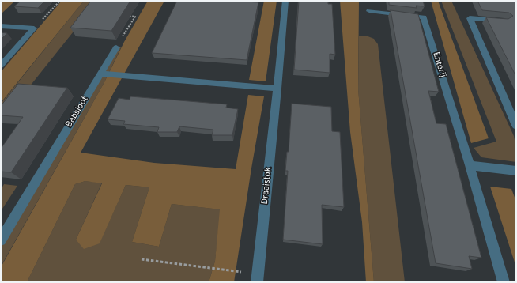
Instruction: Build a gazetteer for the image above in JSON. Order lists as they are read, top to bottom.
{
  "streets": {
    "street": ["Enterij", "Babsloot", "Draaistok"]
  }
}
